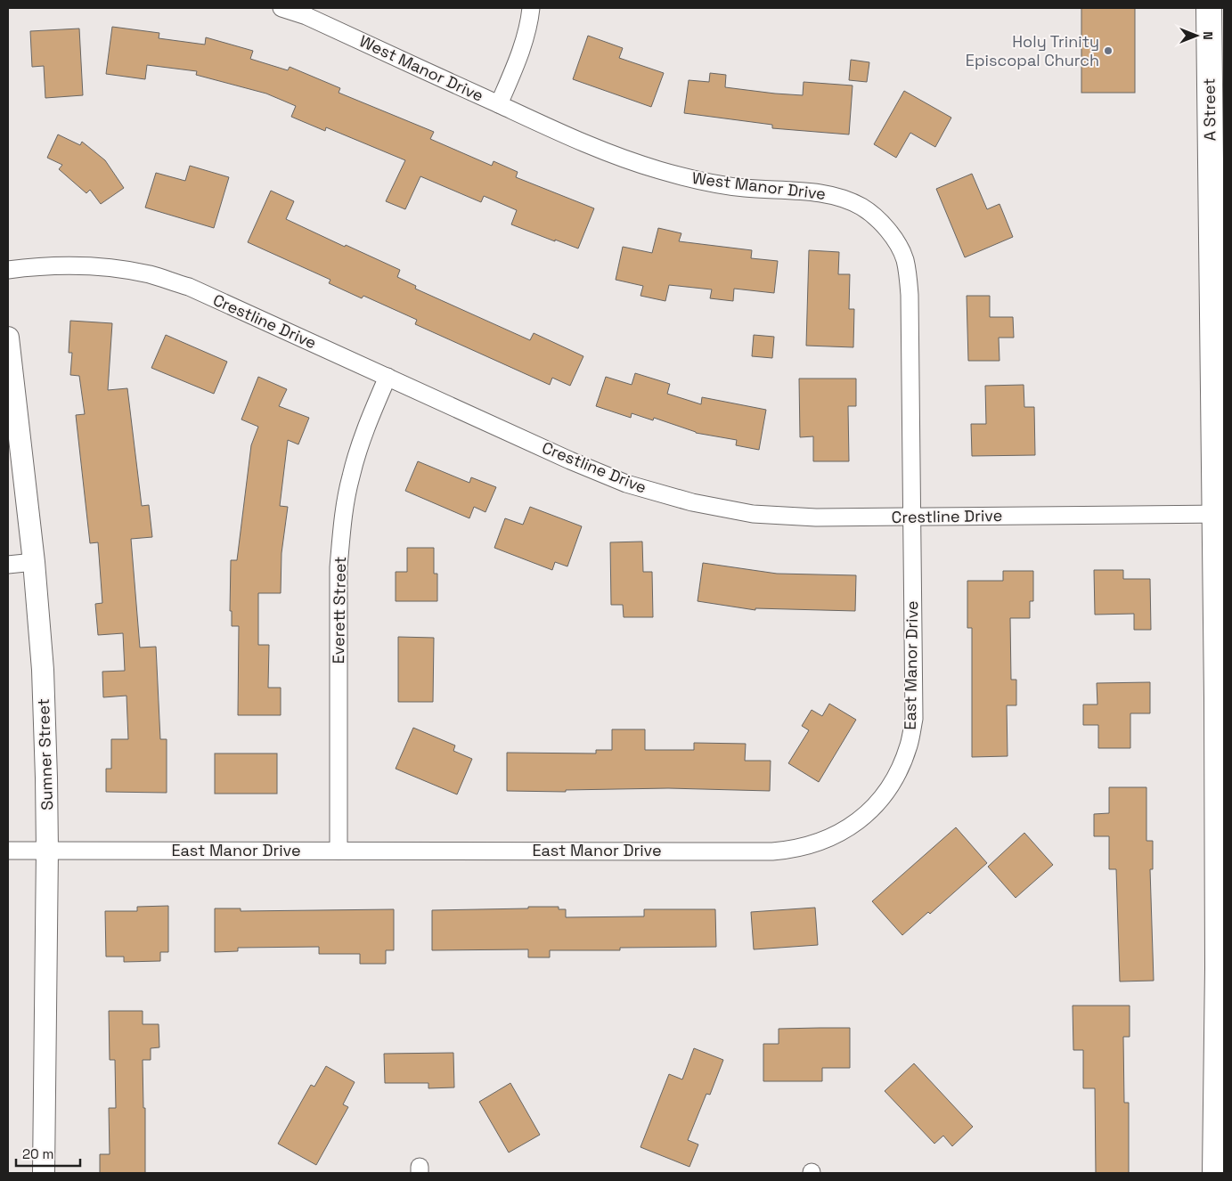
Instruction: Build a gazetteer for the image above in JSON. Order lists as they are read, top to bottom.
{
  "streets": {
    "main road": ["A Street"],
    "street": [
      "West Manor Drive",
      "Crestline Drive",
      "Everett Street",
      "East Manor Drive",
      "Sumner Street"
    ]
  },
  "crossings": [
    ["West Manor Drive", "Crestline Drive"],
    ["West Manor Drive", "East Manor Drive"],
    ["A Street", "Crestline Drive"],
    ["Crestline Drive", "Everett Street"],
    ["Crestline Drive", "East Manor Drive"],
    ["Everett Street", "East Manor Drive"],
    ["East Manor Drive", "Sumner Street"]
  ],
  "places": ["Holy Trinity Episcopal Church"],
  "scale_bar": "20 m",
  "north": "right"
}
